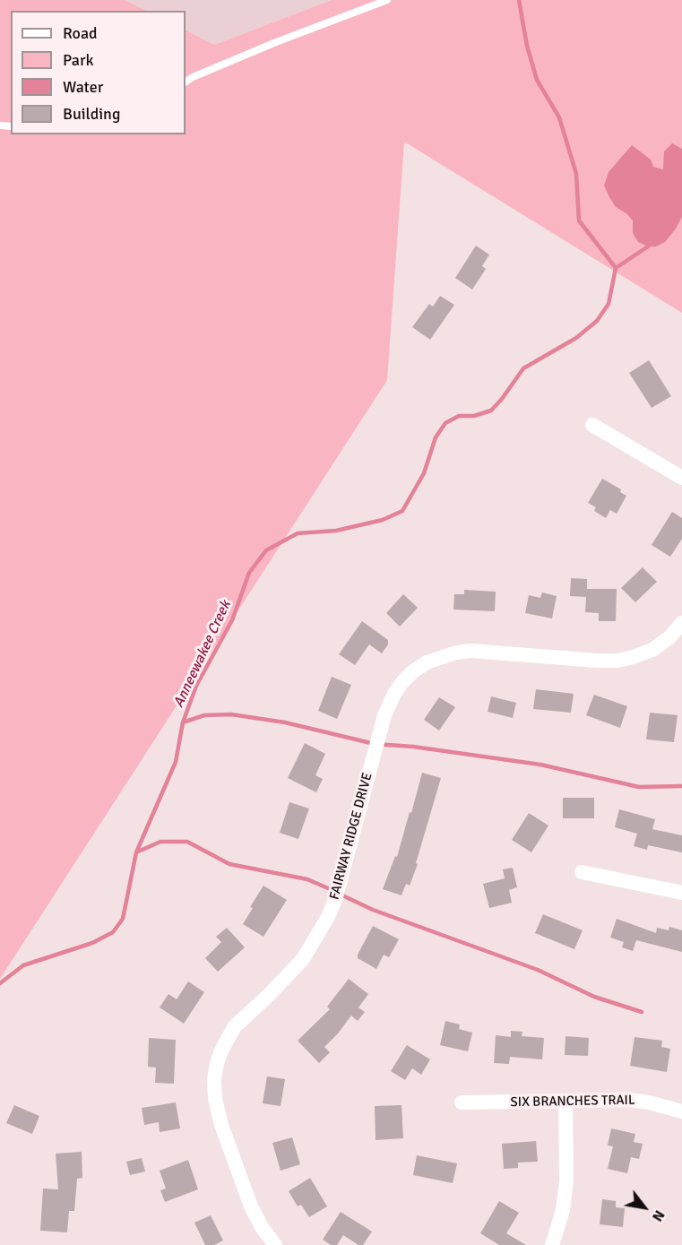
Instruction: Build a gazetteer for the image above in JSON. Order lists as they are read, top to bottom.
{
  "streets": {
    "street": ["FAIRWAY RIDGE DRIVE", "SIX BRANCHES TRAIL"]
  },
  "water": ["Anneewakee Creek"],
  "legend": [
    "Road",
    "Park",
    "Water",
    "Building"
  ],
  "north": "bottom right"
}
